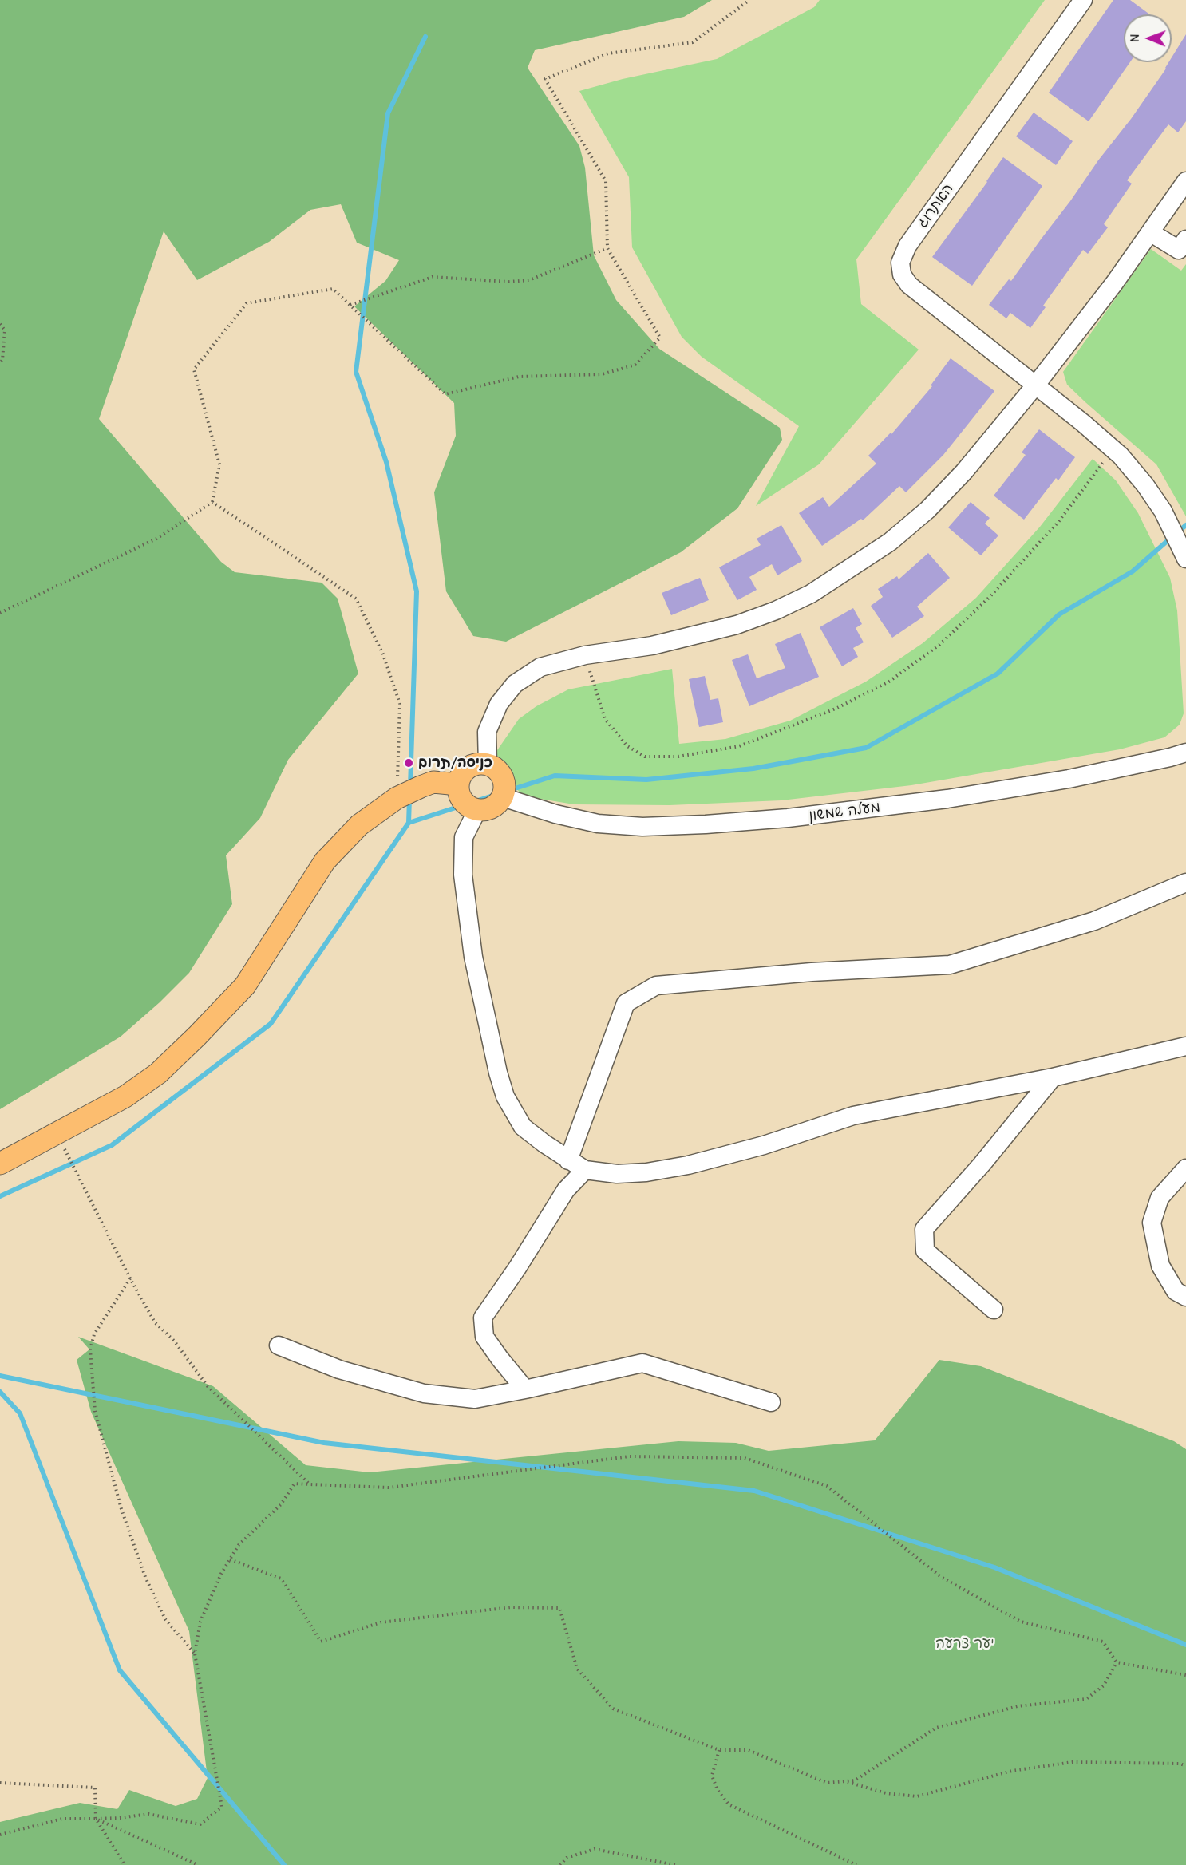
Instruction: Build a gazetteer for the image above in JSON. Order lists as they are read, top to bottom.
{
  "streets": {
    "street": ["האתרוג", "מעלה שמשון"]
  },
  "parks": ["יער צרעה"],
  "places": ["כניסה/תרום"],
  "north": "left"
}
